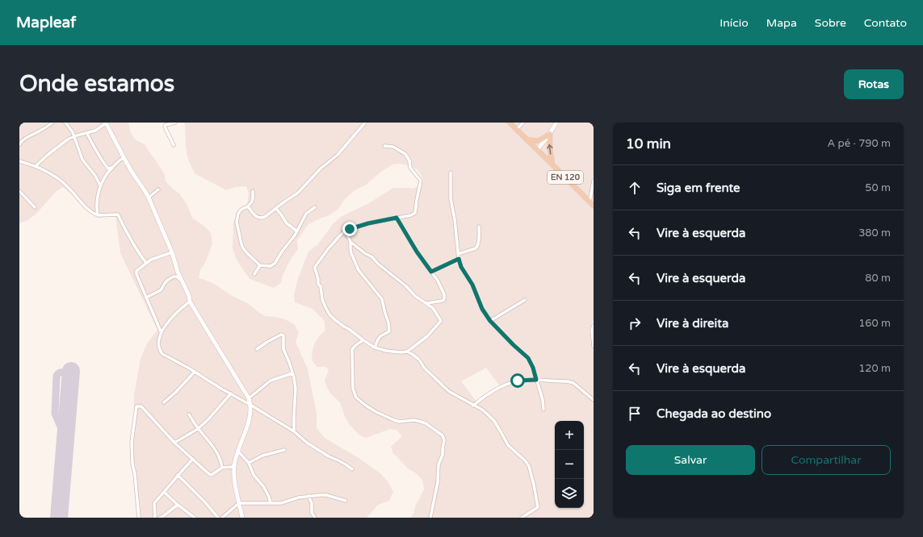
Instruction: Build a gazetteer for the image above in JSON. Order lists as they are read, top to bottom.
{
  "streets": {
    "main road": ["EN 120"]
  },
  "page": {
    "header": "Mapleaf",
    "nav": [
      "Início",
      "Mapa",
      "Sobre",
      "Contato"
    ],
    "buttons": [
      "Rotas",
      ["Salvar", "Compartilhar"]
    ],
    "title": "Onde estamos",
    "heading": ["10 min", "A pé · 790 m"],
    "list": [
      ["Siga em frente", "50 m"],
      ["Vire à esquerda", "380 m"],
      ["Vire à esquerda", "80 m"],
      ["Vire à direita", "160 m"],
      ["Vire à esquerda", "120 m"],
      "Chegada ao destino"
    ],
    "map_buttons": ["+", "−"]
  }
}
